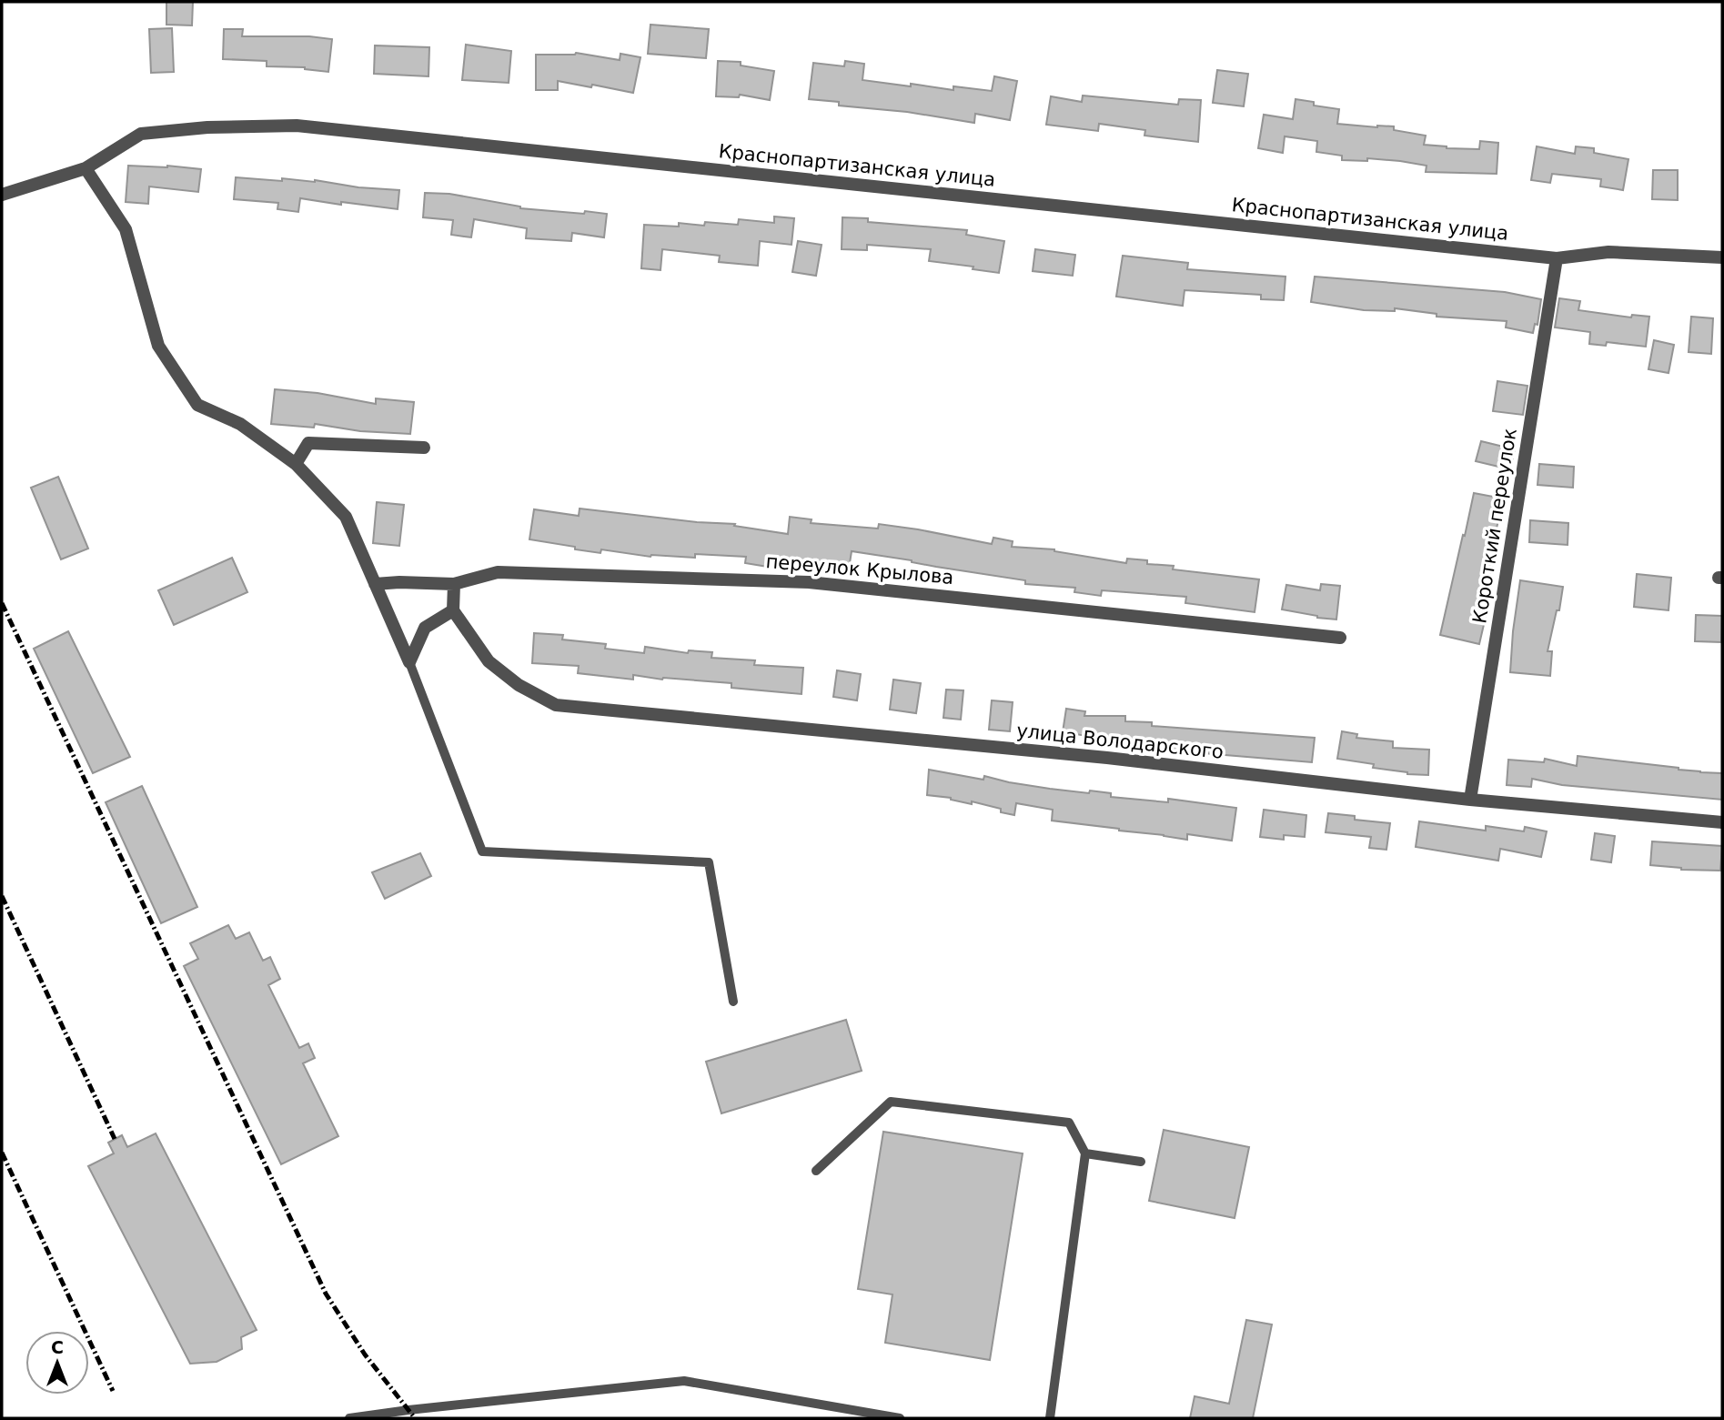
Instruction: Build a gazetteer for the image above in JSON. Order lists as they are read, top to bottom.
{
  "streets": {
    "street": [
      "Краснопартизанская улица",
      "Короткий переулок",
      "переулок Крылова",
      "улица Володарского"
    ]
  },
  "crossings": [
    ["Краснопартизанская улица", "Короткий переулок"],
    ["Короткий переулок", "улица Володарского"]
  ],
  "north": "top"
}
